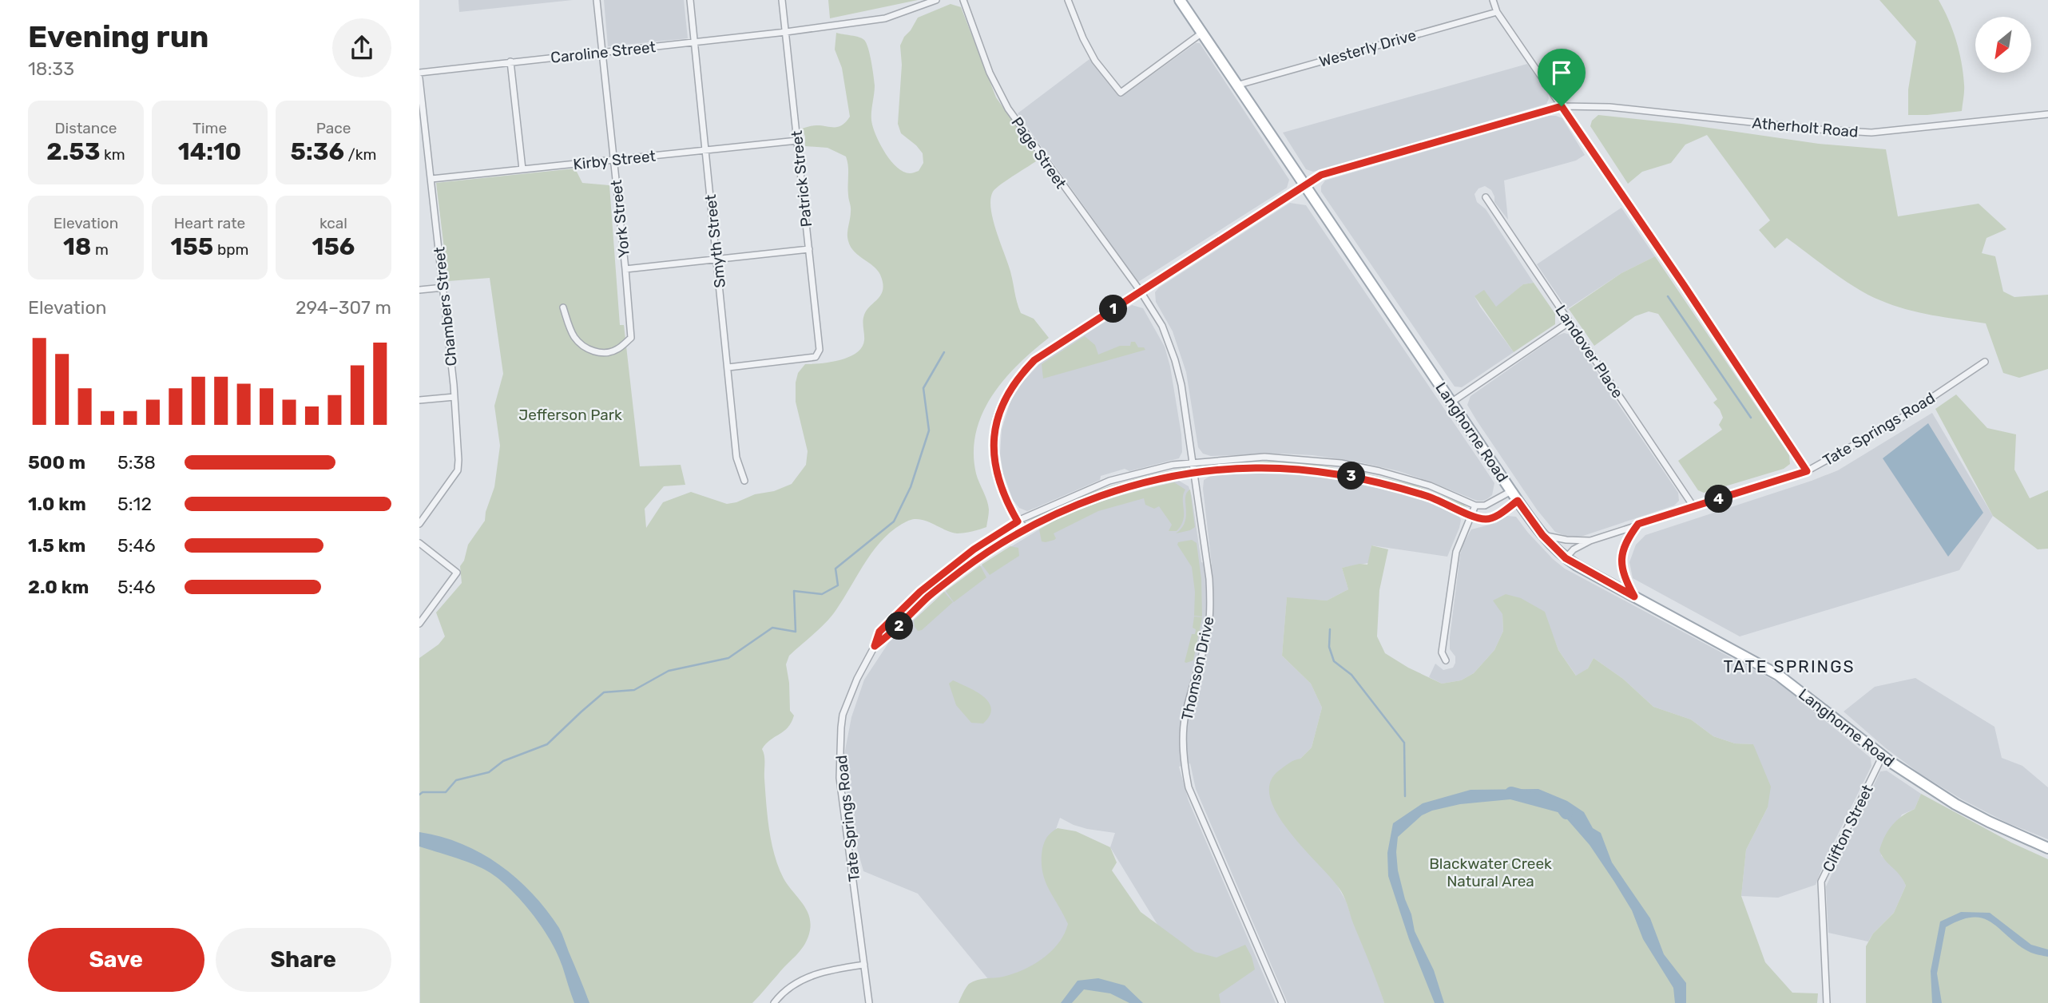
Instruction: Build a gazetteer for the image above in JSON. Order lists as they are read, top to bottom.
{
  "streets": {
    "main road": ["Langhorne Road"],
    "street": [
      "Westerly Drive",
      "Caroline Street",
      "Atherholt Road",
      "Page Street",
      "Kirby Street",
      "Patrick Street",
      "York Street",
      "Smyth Street",
      "Chambers Street",
      "Landover Place",
      "Tate Springs Road",
      "Thomson Drive",
      "Clifton Street"
    ]
  },
  "crossings": [
    ["Westerly Drive", "Langhorne Road"],
    ["Caroline Street", "Patrick Street"],
    ["Caroline Street", "York Street"],
    ["Caroline Street", "Smyth Street"],
    ["Atherholt Road", "Langhorne Road"],
    ["Page Street", "Thomson Drive"],
    ["Kirby Street", "Patrick Street"],
    ["Kirby Street", "York Street"],
    ["Kirby Street", "Smyth Street"],
    ["Kirby Street", "Chambers Street"],
    ["Patrick Street", "Smyth Street"],
    ["Landover Place", "Tate Springs Road"],
    ["Tate Springs Road", "Langhorne Road"],
    ["Tate Springs Road", "Thomson Drive"],
    ["Langhorne Road", "Clifton Street"]
  ],
  "districts": ["TATE SPRINGS"],
  "parks": ["Jefferson Park", "Blackwater Creek Natural Area"],
  "north": "bottom left",
  "page": {
    "heading": ["Evening run", "18:33"],
    "stats": [
      ["Distance", "2.53 km"],
      ["Time", "14:10"],
      ["Pace", "5:36 /km"],
      ["Elevation", "18 m"],
      ["Heart rate", "155 bpm"],
      ["kcal", "156"]
    ],
    "chart": ["Elevation", "294–307 m"],
    "pins": [
      "1",
      "3",
      "4",
      "2"
    ],
    "list": [
      {
        "name": "500 m",
        "note": "5:38"
      },
      {
        "name": "1.0 km",
        "note": "5:12"
      },
      {
        "name": "1.5 km",
        "note": "5:46"
      },
      {
        "name": "2.0 km",
        "note": "5:46"
      }
    ],
    "buttons": ["Save", "Share"]
  }
}
